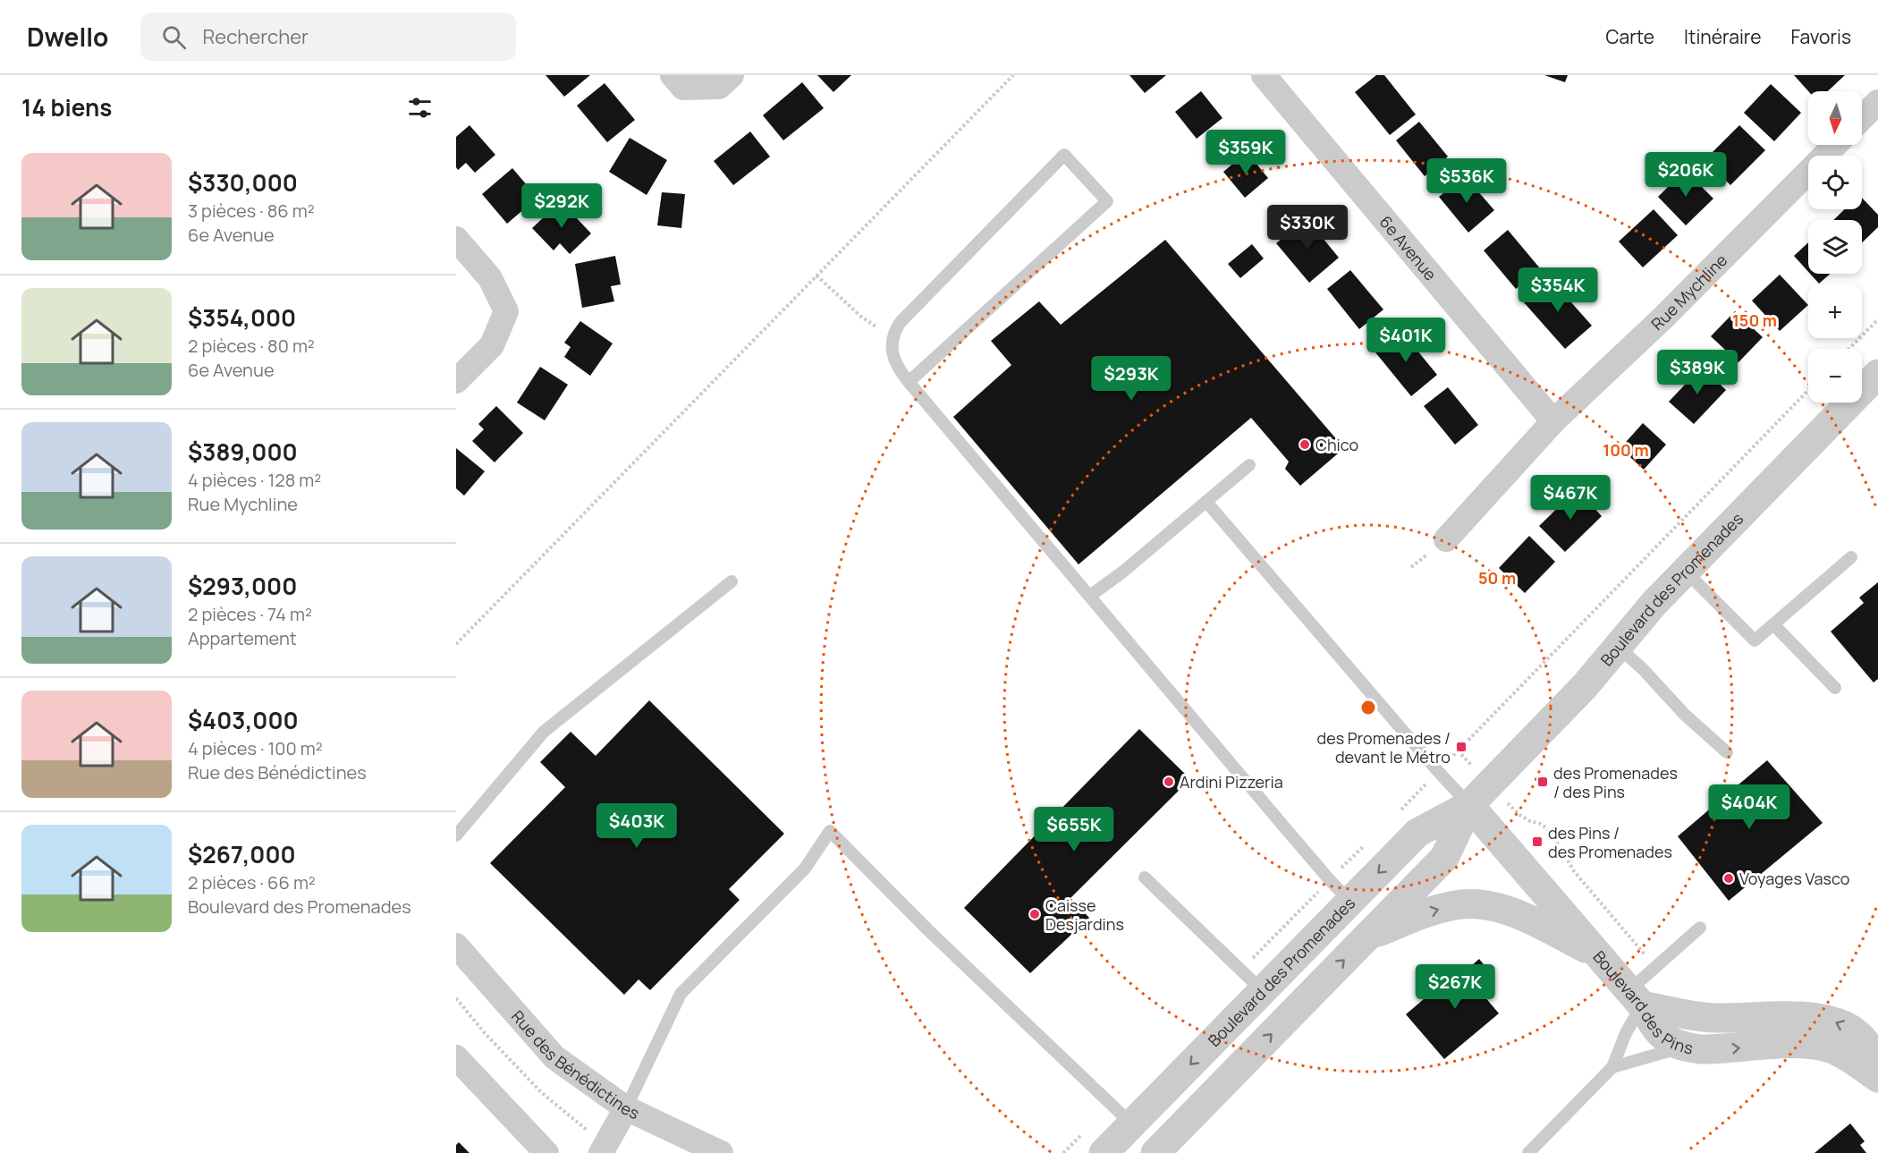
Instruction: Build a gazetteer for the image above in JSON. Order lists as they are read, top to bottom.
{
  "streets": {
    "street": [
      "6e Avenue",
      "Rue Mychline",
      "Boulevard des Promenades",
      "Boulevard des Pins",
      "Rue des Bénédictines"
    ]
  },
  "crossings": [
    ["6e Avenue", "Rue Mychline"],
    ["Boulevard des Promenades", "Boulevard des Pins"]
  ],
  "places": {
    "other": [
      "Chico",
      "Ardini Pizzeria",
      "Voyages Vasco",
      "Caisse Desjardins"
    ],
    "transit": ["des Promenades / devant le Métro", "des Promenades / des Pins", "des Pins / des Promenades"]
  },
  "north": "bottom",
  "page": {
    "header": "Dwello",
    "search": "Rechercher",
    "nav": ["Carte", "Itinéraire", "Favoris"],
    "heading": "14 biens",
    "map_buttons": ["+", "−"],
    "price": [
      "$359K",
      "$206K",
      "$536K",
      "$292K",
      "$330K",
      "$354K",
      "$401K",
      "$389K",
      "$293K",
      "$467K",
      "$404K",
      "$403K",
      "$655K",
      "$267K"
    ],
    "list": [
      {
        "name": "$330,000",
        "note": "3 pièces · 86 m² · 6e Avenue"
      },
      {
        "name": "$354,000",
        "note": "2 pièces · 80 m² · 6e Avenue"
      },
      {
        "name": "$389,000",
        "note": "4 pièces · 128 m² · Rue Mychline"
      },
      {
        "name": "$293,000",
        "note": "2 pièces · 74 m² · Appartement"
      },
      {
        "name": "$403,000",
        "note": "4 pièces · 100 m² · Rue des Bénédictines"
      },
      {
        "name": "$267,000",
        "note": "2 pièces · 66 m² · Boulevard des Promenades"
      }
    ]
  },
  "rings": ["150 m", "100 m", "50 m"]
}
